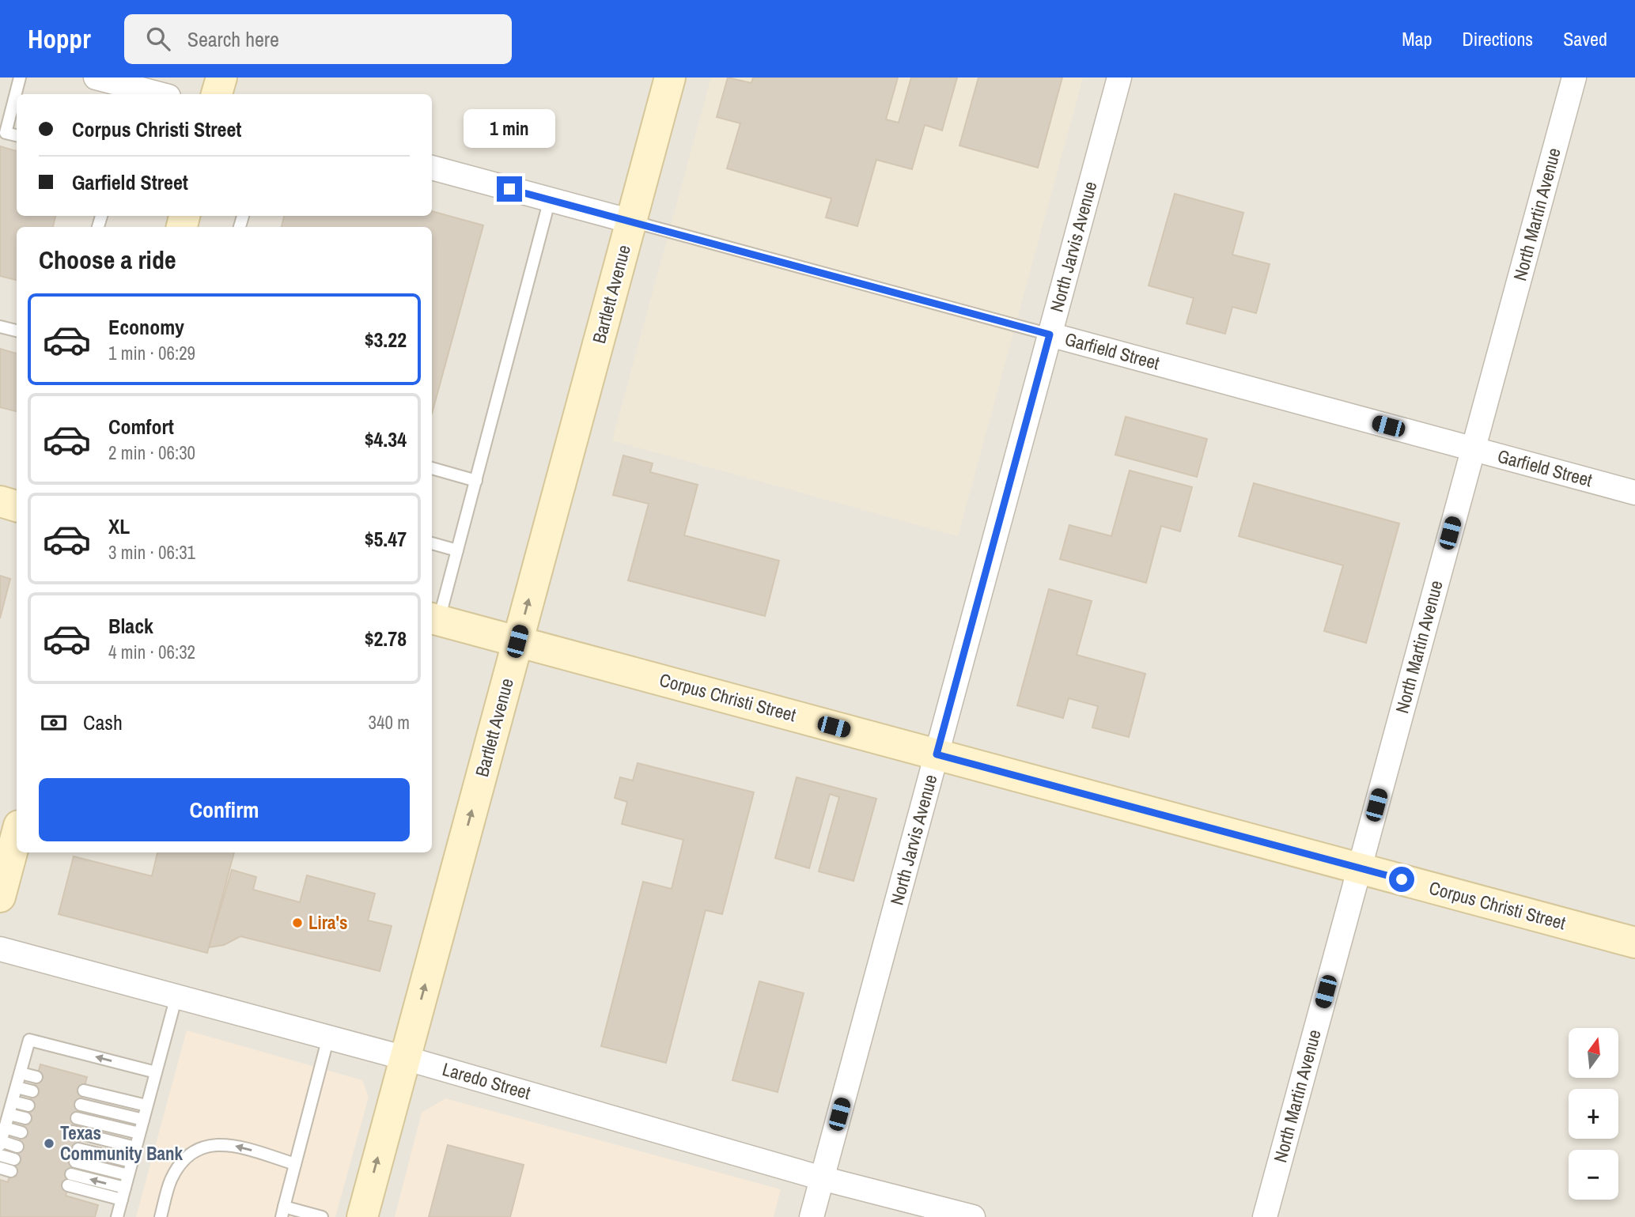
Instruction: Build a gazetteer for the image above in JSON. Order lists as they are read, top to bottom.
{
  "streets": {
    "main road": ["Bartlett Avenue", "Corpus Christi Street"],
    "street": [
      "North Martin Avenue",
      "North Jarvis Avenue",
      "Garfield Street",
      "Laredo Street"
    ]
  },
  "crossings": [
    ["North Martin Avenue", "Garfield Street"],
    ["North Martin Avenue", "Corpus Christi Street"],
    ["North Jarvis Avenue", "Garfield Street"],
    ["North Jarvis Avenue", "Corpus Christi Street"],
    ["North Jarvis Avenue", "Laredo Street"],
    ["Bartlett Avenue", "Garfield Street"],
    ["Bartlett Avenue", "Corpus Christi Street"],
    ["Bartlett Avenue", "Laredo Street"]
  ],
  "one_way": ["Bartlett Avenue"],
  "places": ["Lira's", "Texas Community Bank"],
  "north": "top",
  "page": {
    "header": "Hoppr",
    "search": "Search here",
    "nav": ["Map", "Directions", "Saved"],
    "banner": ["Corpus Christi Street", "Garfield Street"],
    "bubble": "1 min",
    "heading": "Choose a ride",
    "list": [
      {
        "name": "Economy",
        "note": "1 min · 06:29",
        "value": "$3.22"
      },
      {
        "name": "Comfort",
        "note": "2 min · 06:30",
        "value": "$4.34"
      },
      {
        "name": "XL",
        "note": "3 min · 06:31",
        "value": "$5.47"
      },
      {
        "name": "Black",
        "note": "4 min · 06:32",
        "value": "$2.78"
      }
    ],
    "pay": ["Cash", "340 m"],
    "buttons": "Confirm",
    "map_buttons": ["+", "−"]
  }
}
